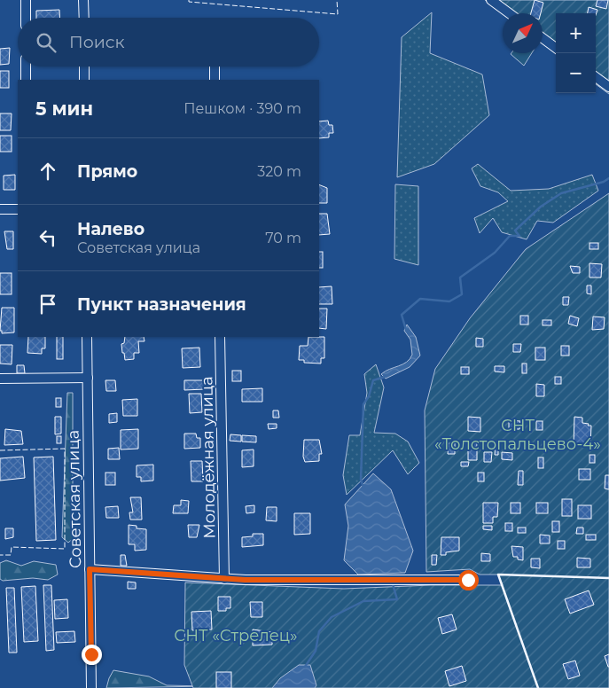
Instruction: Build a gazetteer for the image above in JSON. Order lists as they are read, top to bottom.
{
  "streets": {
    "street": ["Молодёжная улица", "Советская улица"]
  },
  "parks": ["СНТ «Толстопальцево-4»", "СНТ «Стрелец»"],
  "north": "top right",
  "page": {
    "map_buttons": ["+", "−"],
    "search": "Поиск",
    "heading": ["5 мин", "Пешком · 390 m"],
    "list": [
      ["Прямо", "320 m"],
      ["Налево", "Советская улица", "70 m"],
      "Пункт назначения"
    ]
  }
}
